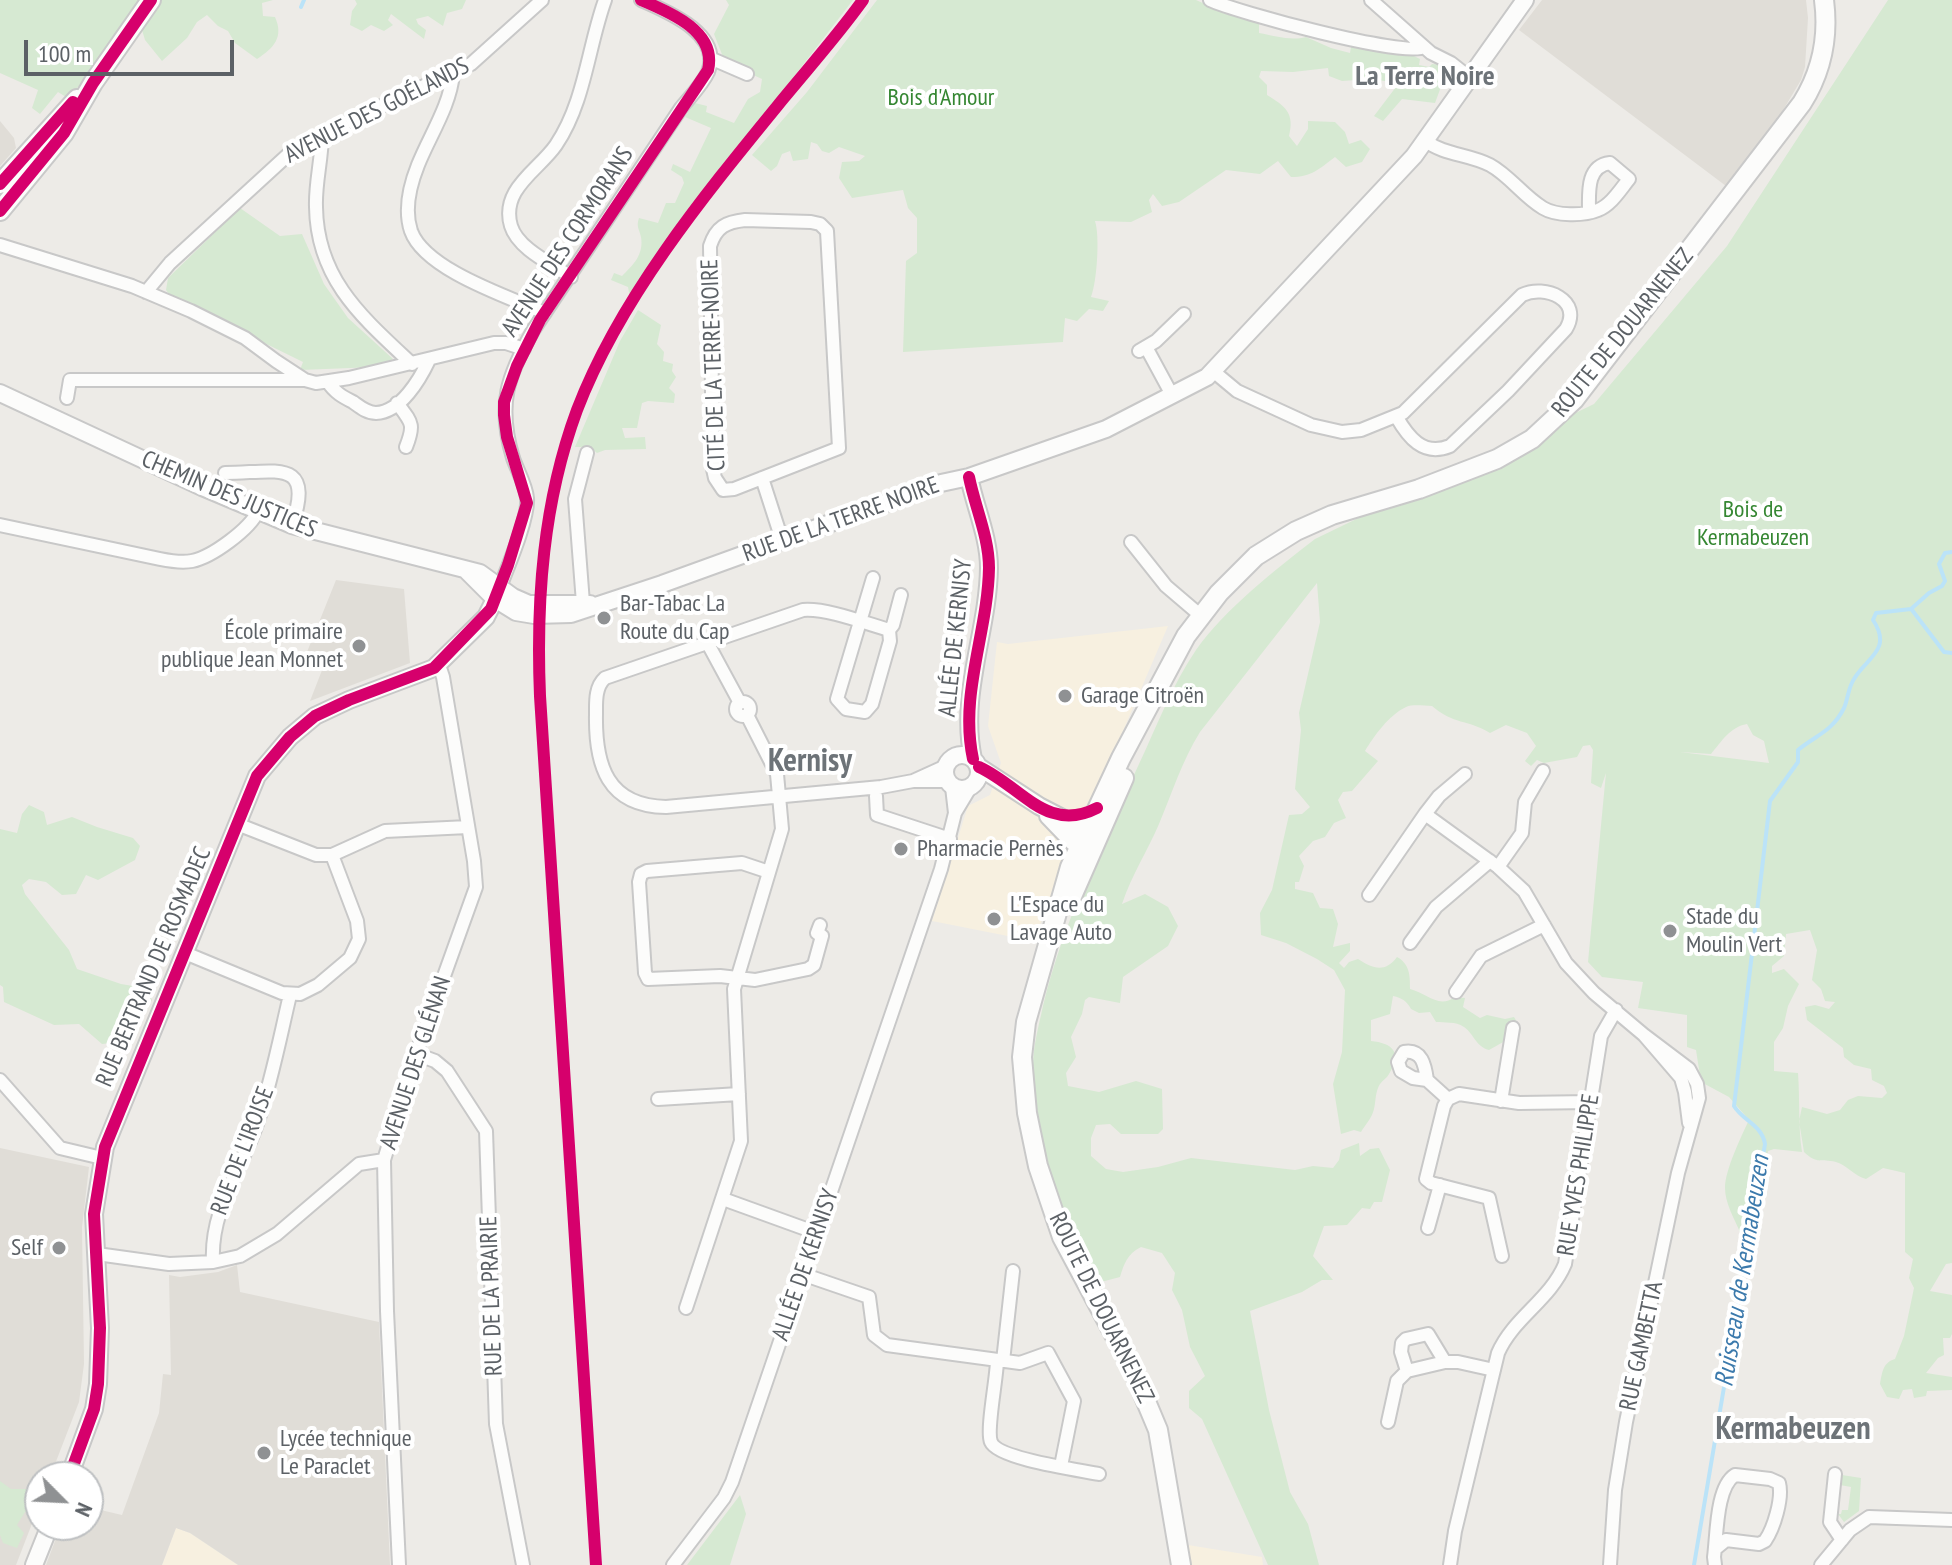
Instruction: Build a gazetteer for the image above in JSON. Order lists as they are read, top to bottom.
{
  "streets": {
    "main road": ["ROUTE DE DOUARNENEZ"],
    "street": [
      "AVENUE DES GOÉLANDS",
      "AVENUE DES CORMORANS",
      "CITÉ DE LA TERRE-NOIRE",
      "CHEMIN DES JUSTICES",
      "RUE DE LA TERRE NOIRE",
      "ALLÉE DE KERNISY",
      "RUE BERTRAND DE ROSMADEC",
      "AVENUE DES GLÉNAN",
      "RUE DE L'IROISE",
      "RUE YVES PHILIPPE",
      "RUE DE LA PRAIRIE",
      "RUE GAMBETTA"
    ]
  },
  "crossings": [
    ["AVENUE DES CORMORANS", "CHEMIN DES JUSTICES"],
    ["AVENUE DES CORMORANS", "RUE BERTRAND DE ROSMADEC"],
    ["CITÉ DE LA TERRE-NOIRE", "RUE DE LA TERRE NOIRE"],
    ["CHEMIN DES JUSTICES", "RUE DE LA TERRE NOIRE"],
    ["CHEMIN DES JUSTICES", "RUE BERTRAND DE ROSMADEC"],
    ["RUE DE LA TERRE NOIRE", "ALLÉE DE KERNISY"],
    ["RUE BERTRAND DE ROSMADEC", "AVENUE DES GLÉNAN"],
    ["AVENUE DES GLÉNAN", "RUE DE LA PRAIRIE"],
    ["RUE YVES PHILIPPE", "RUE GAMBETTA"]
  ],
  "districts": ["La Terre Noire", "Kernisy", "Kermabeuzen"],
  "water": ["Ruisseau de Kermabeuzen"],
  "parks": ["Bois d'Amour", "Bois de Kermabeuzen"],
  "places": [
    "Bar-Tabac La Route du Cap",
    "École primaire publique Jean Monnet",
    "Garage Citroën",
    "Pharmacie Pernès",
    "L'Espace du Lavage Auto",
    "Stade du Moulin Vert",
    "Self",
    "Lycée technique Le Paraclet"
  ],
  "scale_bar": "100 m",
  "north": "bottom right"
}
